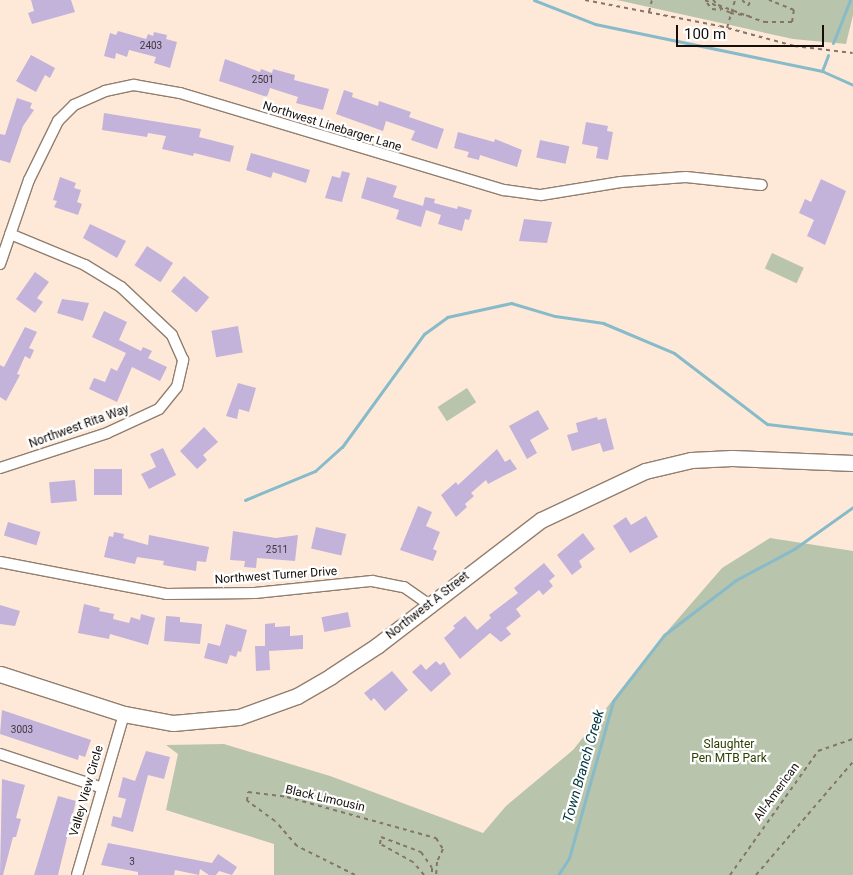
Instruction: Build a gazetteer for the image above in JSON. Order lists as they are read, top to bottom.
{
  "streets": {
    "street": [
      "Northwest Linebarger Lane",
      "Northwest Rita Way",
      "Northwest Turner Drive",
      "Northwest A Street",
      "Valley View Circle"
    ],
    "path": ["All-American", "Black Limousin"]
  },
  "crossings": [
    ["Northwest Linebarger Lane", "Northwest Rita Way"],
    ["Northwest Turner Drive", "Northwest A Street"],
    ["Northwest A Street", "Valley View Circle"]
  ],
  "water": ["Town Branch Creek"],
  "parks": ["Slaughter Pen MTB Park"],
  "house_numbers": [
    "2403",
    "2501",
    "2511",
    "3003",
    "3"
  ],
  "scale_bar": "100 m"
}
